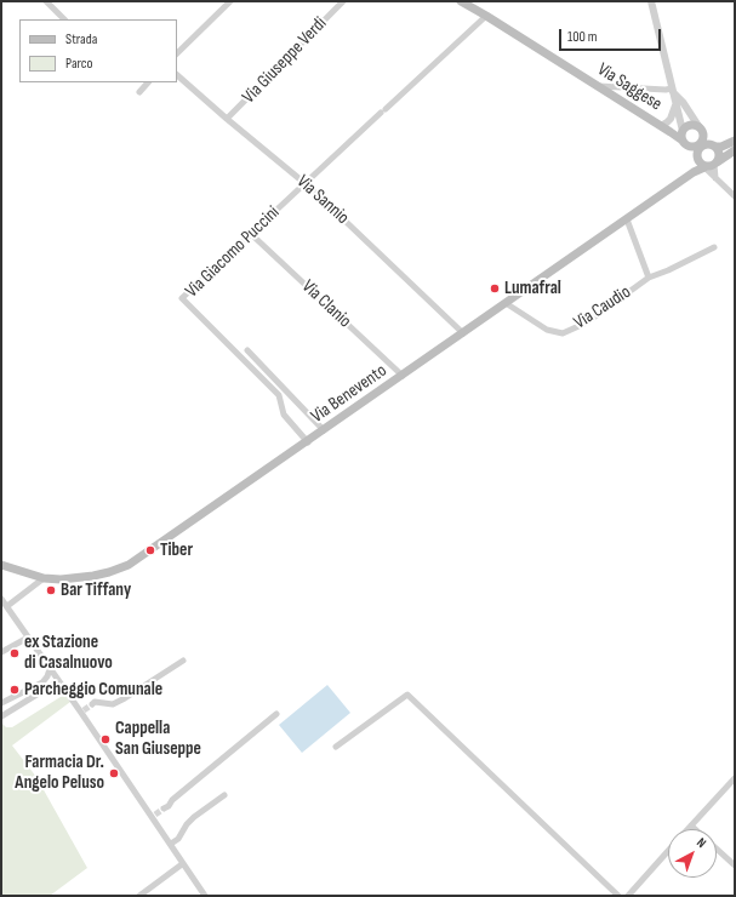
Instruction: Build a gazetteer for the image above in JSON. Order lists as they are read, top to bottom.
{
  "streets": {
    "main road": ["Via Saggese", "Via Benevento"],
    "street": [
      "Via Giuseppe Verdi",
      "Via Sannio",
      "Via Giacomo Puccini",
      "Via Clanio",
      "Via Caudio"
    ]
  },
  "crossings": [
    ["Via Giuseppe Verdi", "Via Sannio"],
    ["Via Saggese", "Via Giacomo Puccini"],
    ["Via Saggese", "Via Benevento"],
    ["Via Sannio", "Via Giacomo Puccini"],
    ["Via Sannio", "Via Benevento"],
    ["Via Giacomo Puccini", "Via Clanio"],
    ["Via Giacomo Puccini", "Via Benevento"],
    ["Via Clanio", "Via Benevento"],
    ["Via Caudio", "Via Benevento"]
  ],
  "places": [
    "Lumafral",
    "Tiber",
    "Bar Tiffany",
    "ex Stazione di Casalnuovo",
    "Parcheggio Comunale",
    "Cappella San Giuseppe",
    "Farmacia Dr. Angelo Peluso"
  ],
  "legend": ["Strada", "Parco"],
  "scale_bar": "100 m",
  "north": "top right"
}
